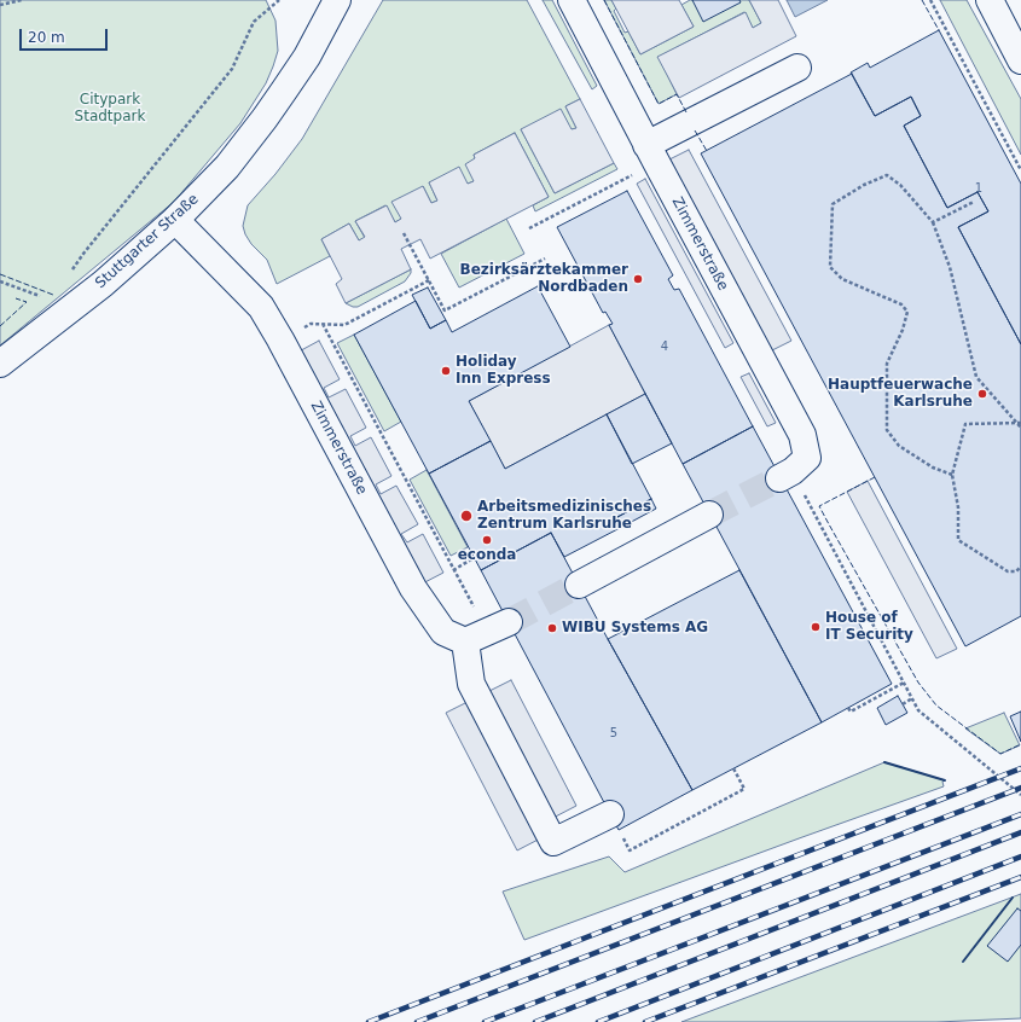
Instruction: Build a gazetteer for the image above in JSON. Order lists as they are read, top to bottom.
{
  "streets": {
    "street": ["Stuttgarter Straße", "Zimmerstraße"]
  },
  "crossings": [
    ["Stuttgarter Straße", "Zimmerstraße"]
  ],
  "parks": ["Citypark Stadtpark"],
  "places": [
    "Bezirksärztekammer Nordbaden",
    "Holiday Inn Express",
    "Hauptfeuerwache Karlsruhe",
    "Arbeitsmedizinisches Zentrum Karlsruhe",
    "econda",
    "House of IT Security",
    "WIBU Systems AG"
  ],
  "house_numbers": ["1", "4", "5"],
  "scale_bar": "20 m"
}
